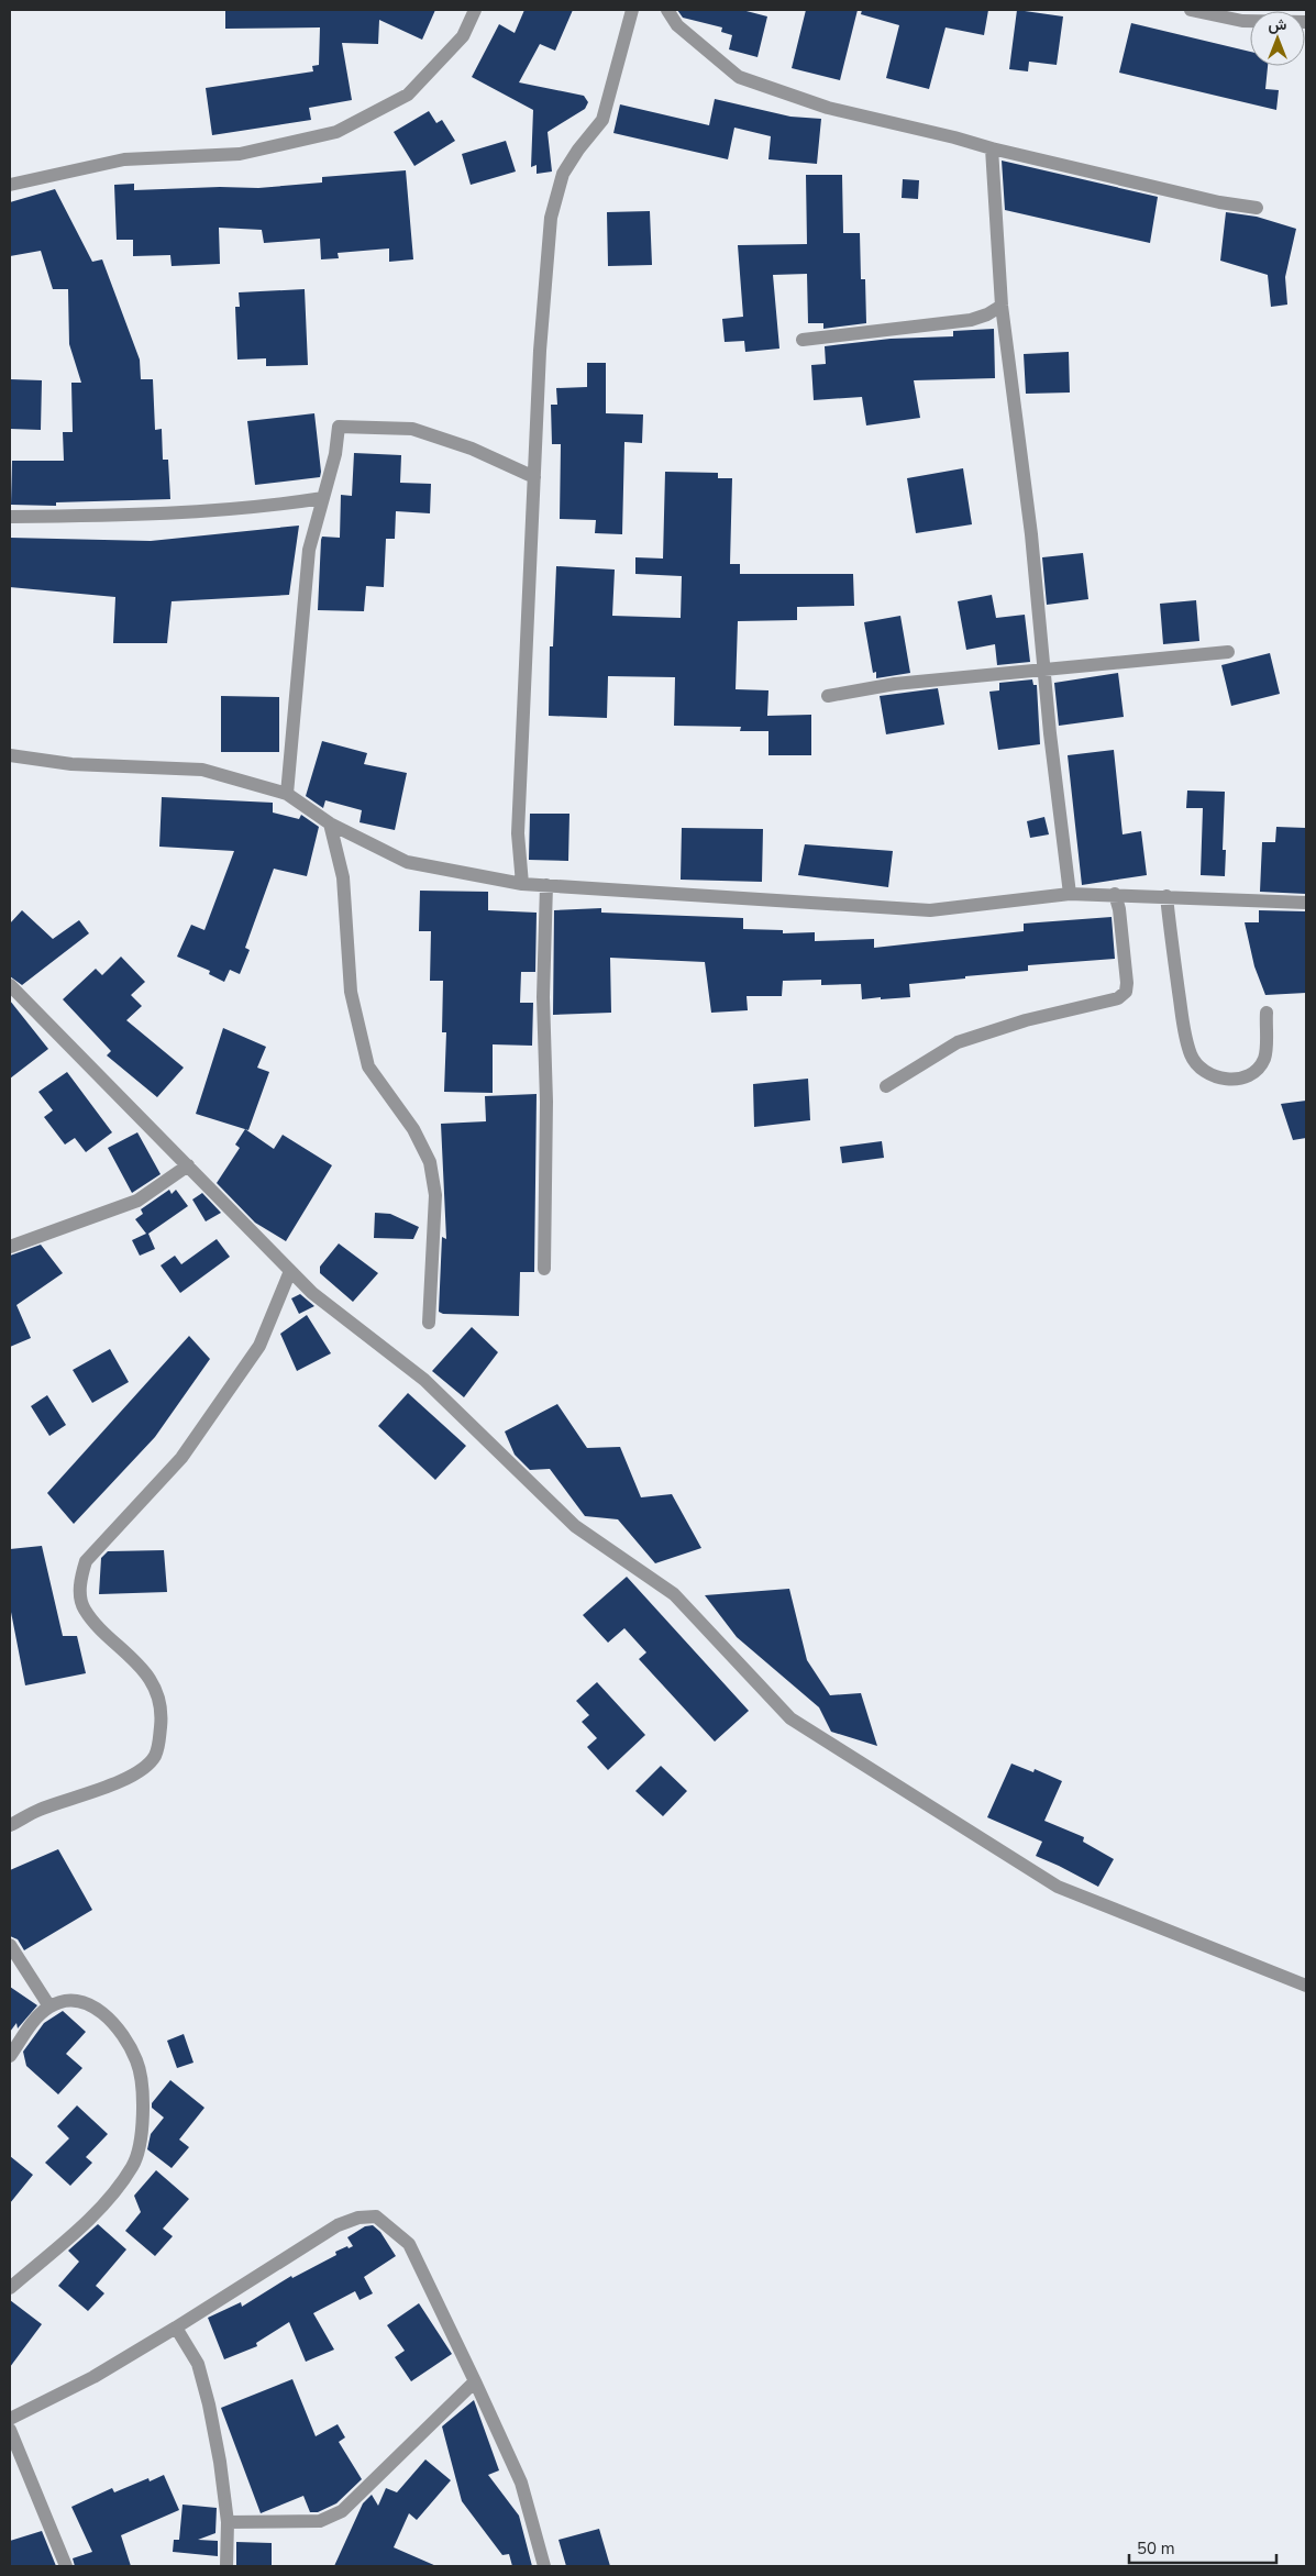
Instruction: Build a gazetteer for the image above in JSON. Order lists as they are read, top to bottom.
{
  "scale_bar": "50 m",
  "north": "top"
}
